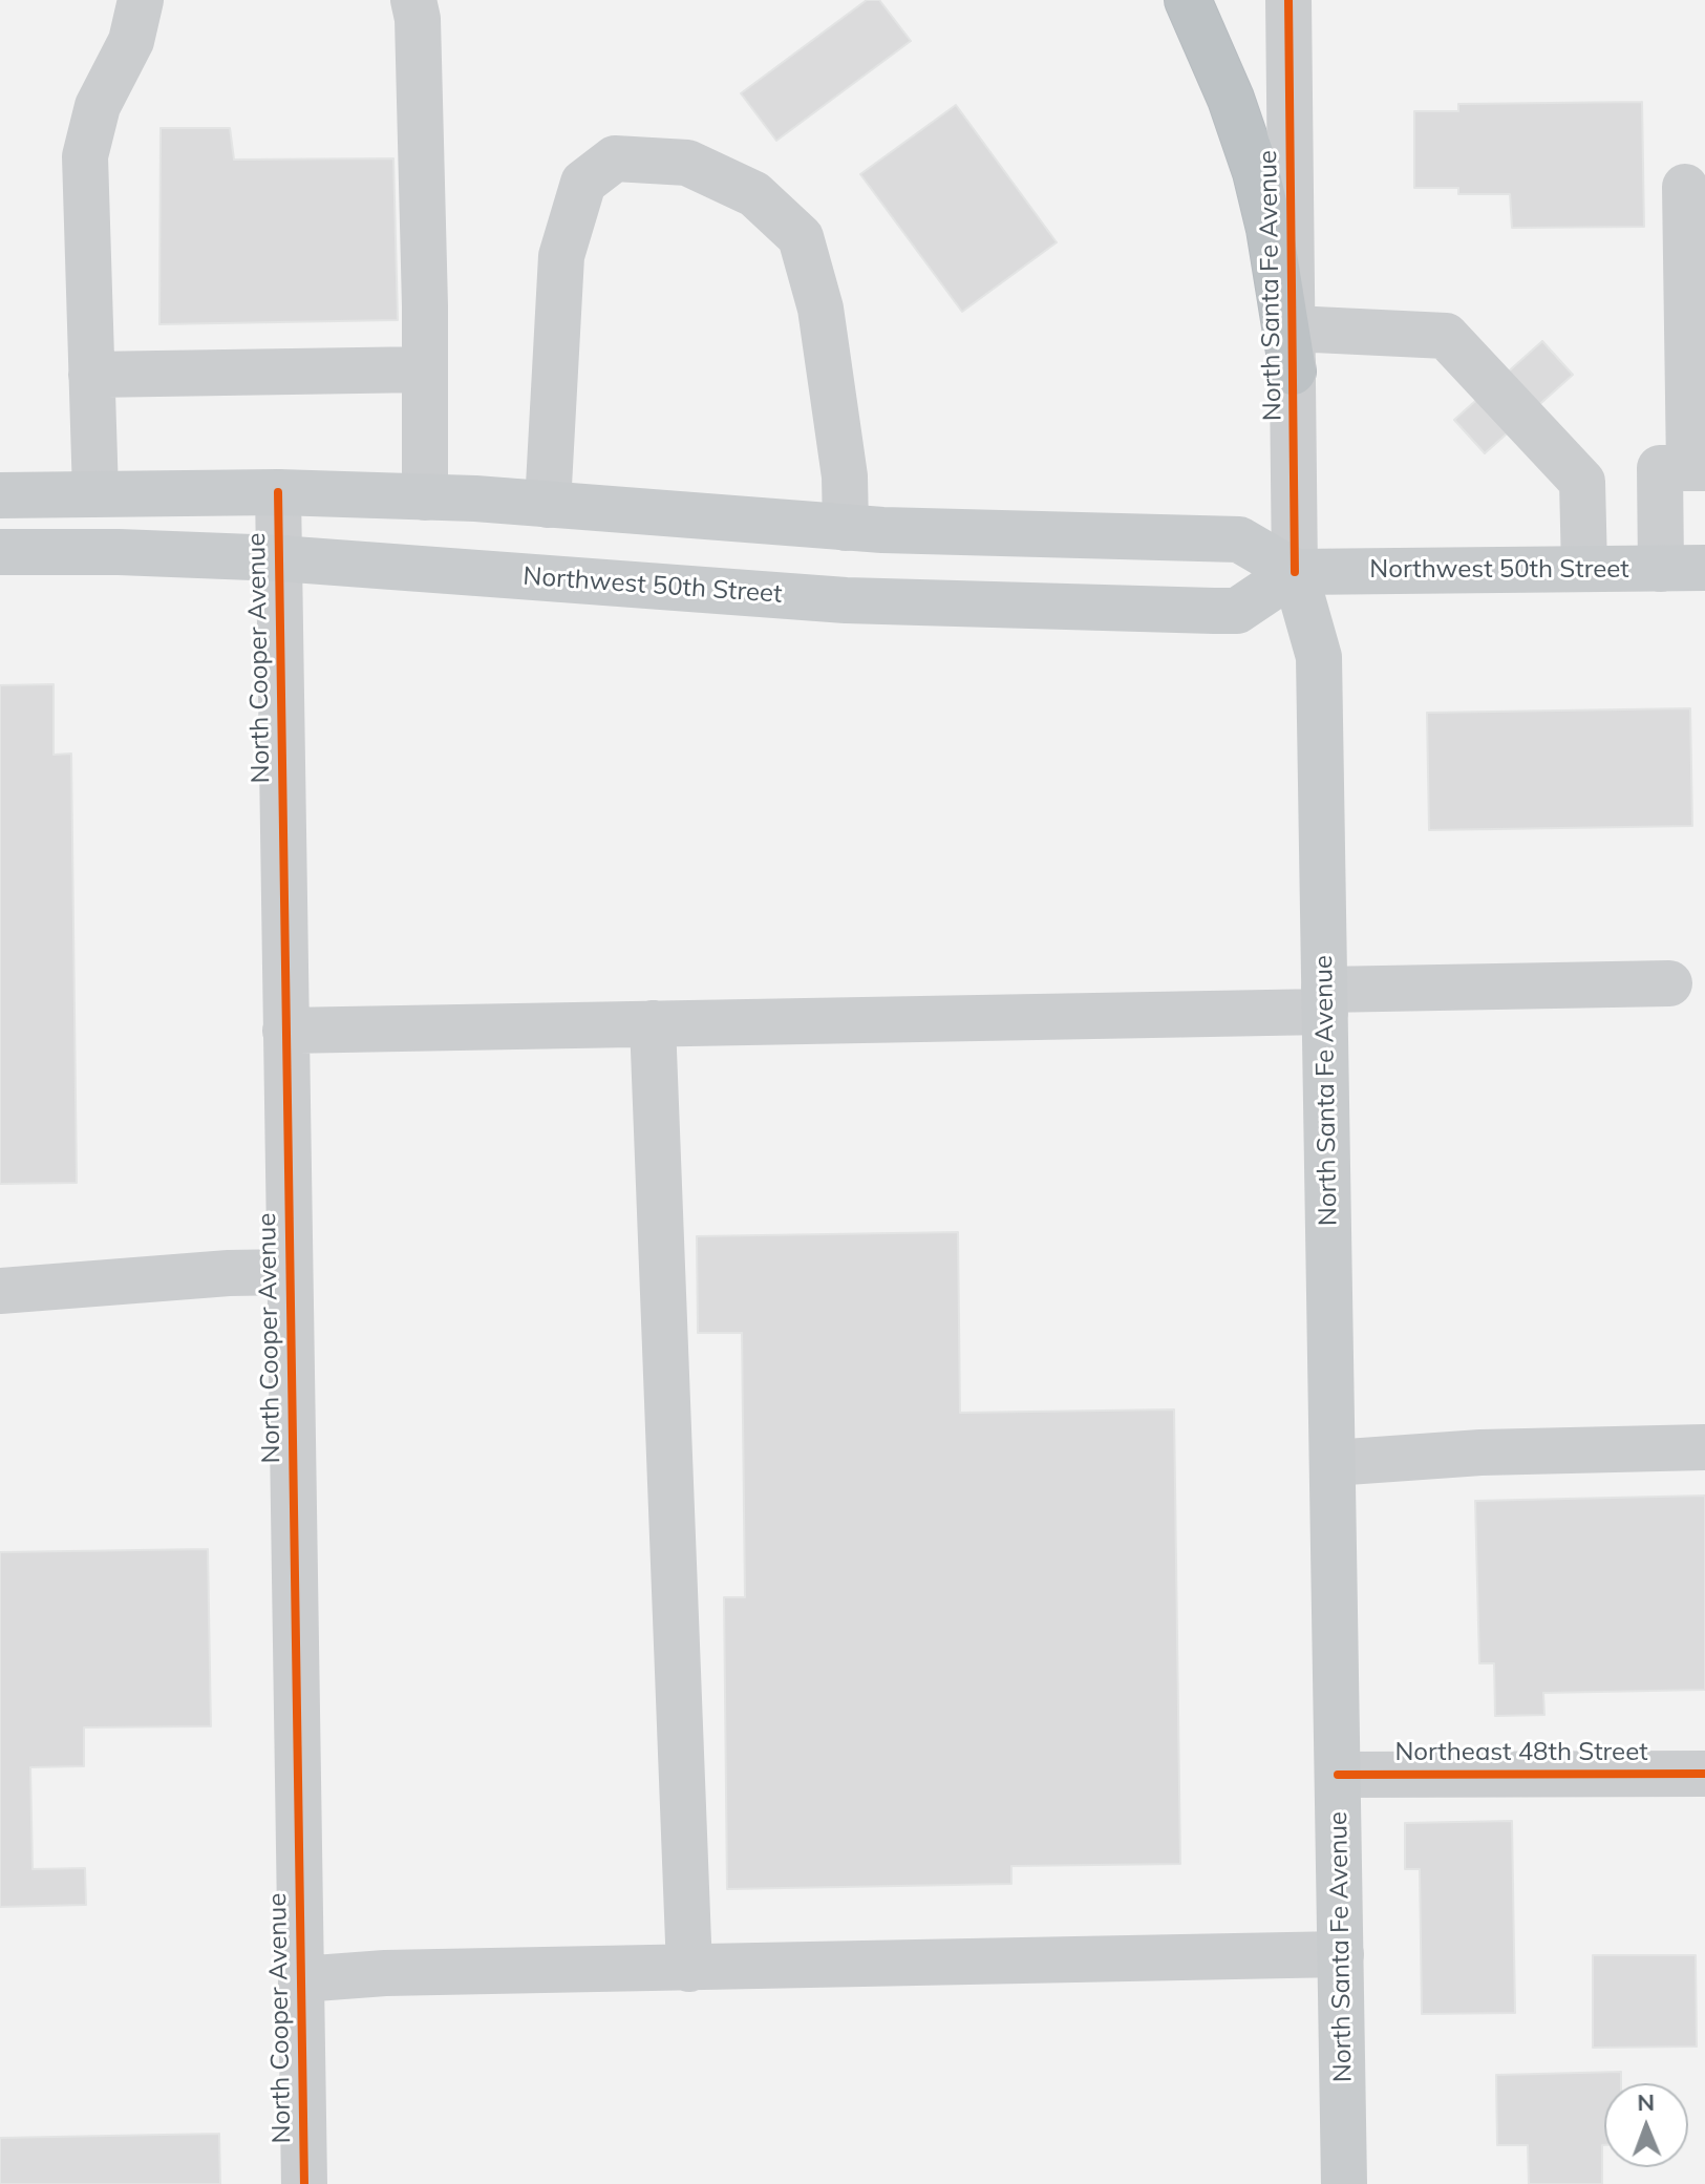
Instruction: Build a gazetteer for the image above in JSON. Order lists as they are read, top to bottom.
{
  "streets": {
    "main road": ["North Santa Fe Avenue", "Northwest 50th Street"],
    "street": ["North Cooper Avenue", "Northeast 48th Street"]
  },
  "crossings": [
    ["North Santa Fe Avenue", "Northwest 50th Street"],
    ["North Santa Fe Avenue", "Northeast 48th Street"],
    ["Northwest 50th Street", "North Cooper Avenue"]
  ],
  "north": "top"
}
